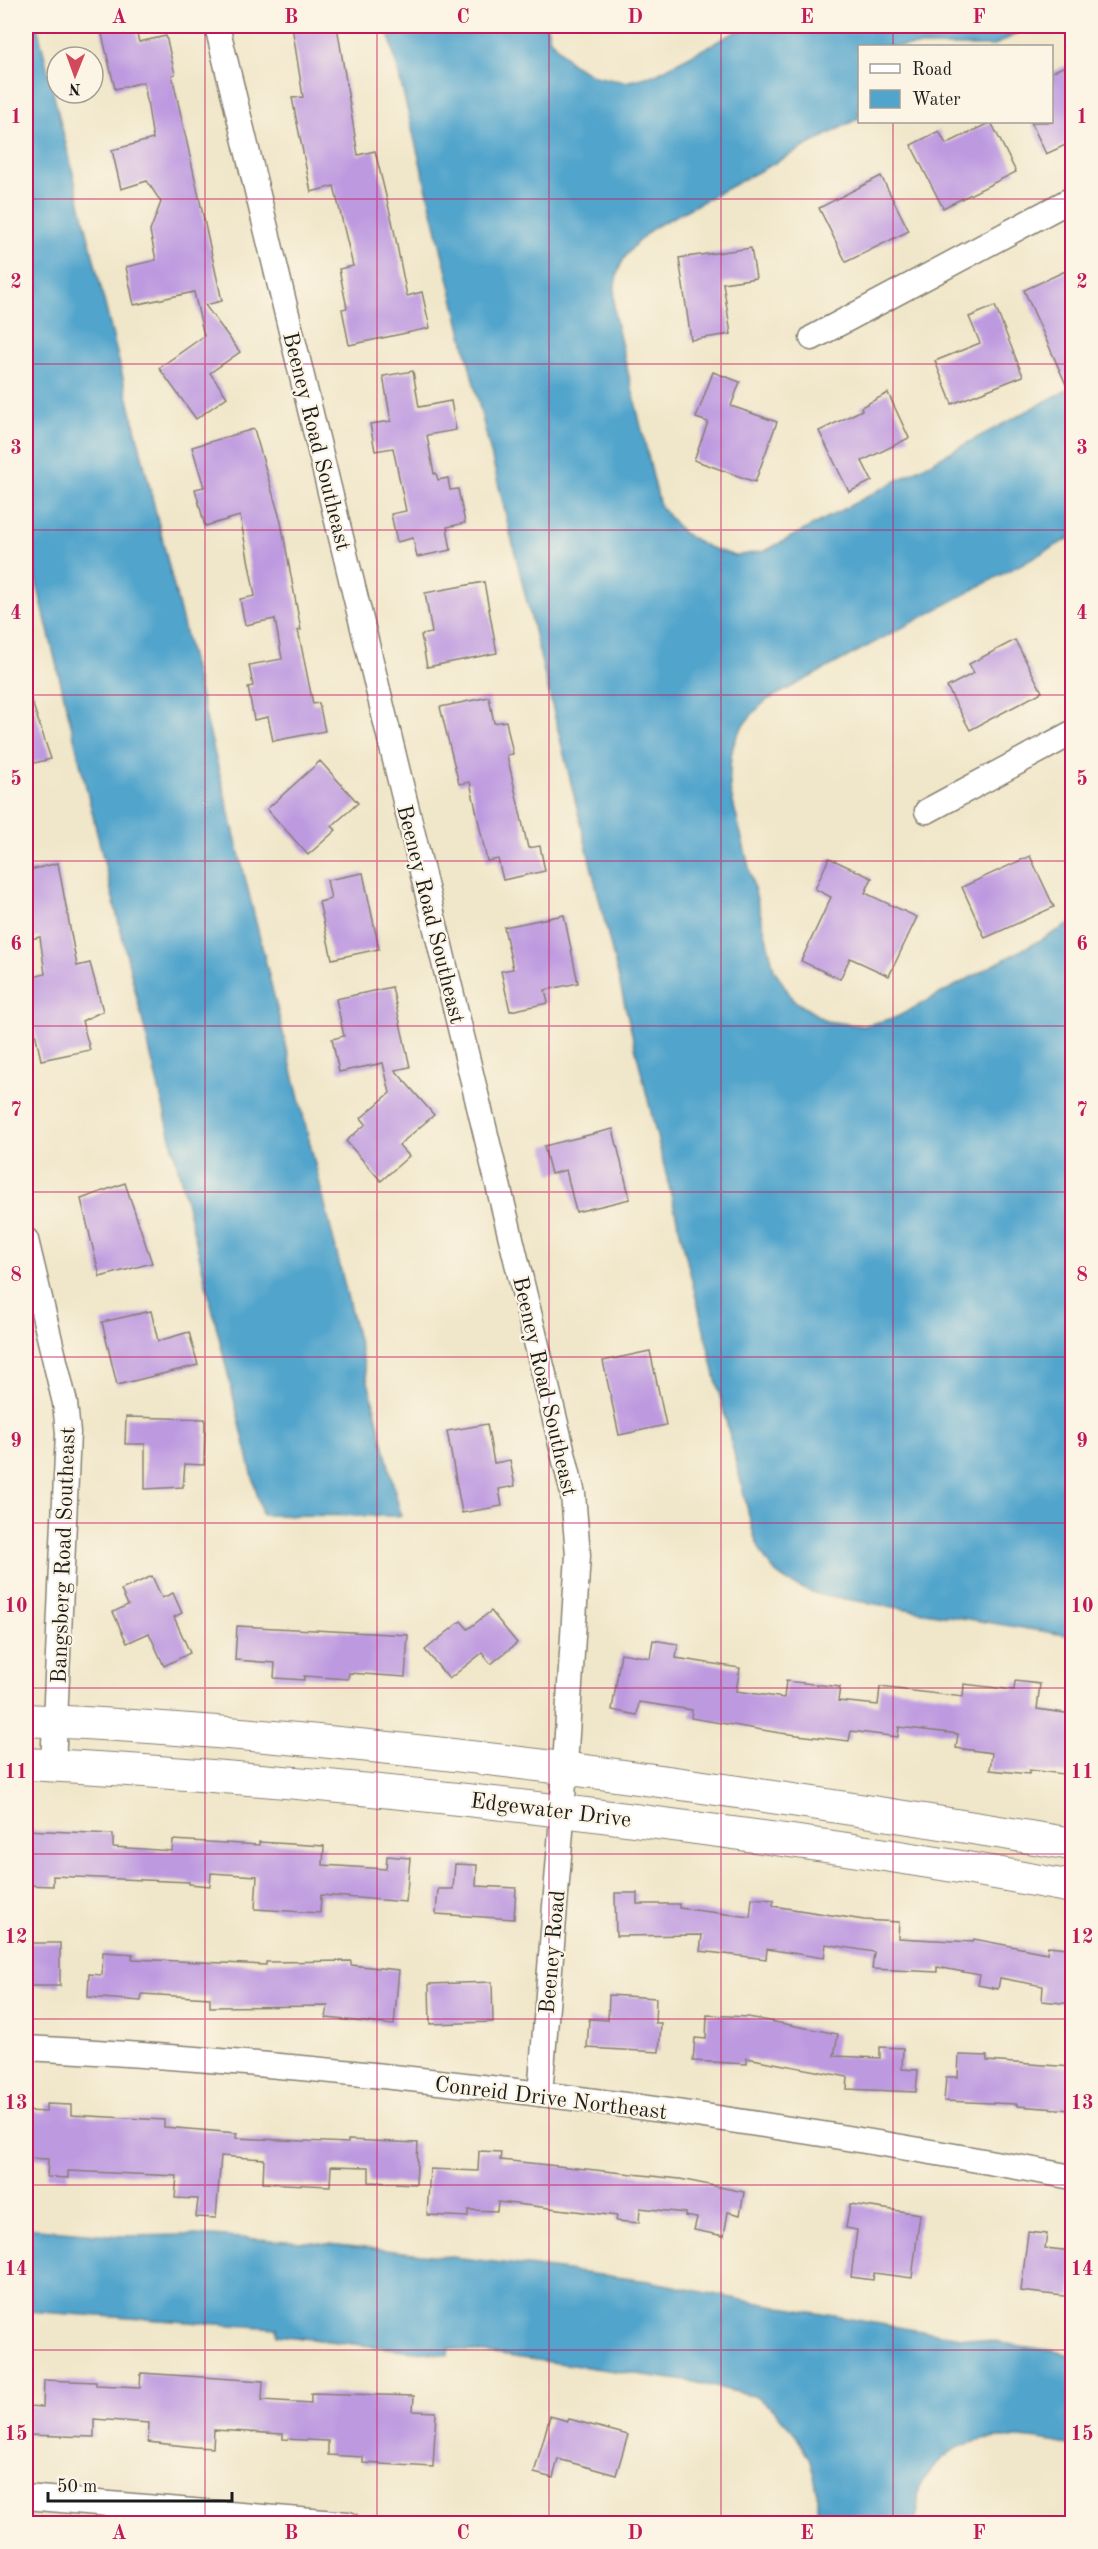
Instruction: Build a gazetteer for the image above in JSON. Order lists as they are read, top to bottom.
{
  "streets": {
    "street": [
      "Beeney Road Southeast",
      "Bangsberg Road Southeast",
      "Edgewater Drive",
      "Beeney Road",
      "Conreid Drive Northeast"
    ]
  },
  "crossings": [
    ["Beeney Road Southeast", "Edgewater Drive"],
    ["Beeney Road Southeast", "Beeney Road"],
    ["Bangsberg Road Southeast", "Edgewater Drive"],
    ["Edgewater Drive", "Beeney Road"],
    ["Beeney Road", "Conreid Drive Northeast"]
  ],
  "legend": ["Road", "Water"],
  "scale_bar": "50 m",
  "north": "bottom",
  "grid": {
    "columns": [
      "A",
      "B",
      "C",
      "D",
      "E",
      "F"
    ],
    "rows": [
      "1",
      "2",
      "3",
      "4",
      "5",
      "6",
      "7",
      "8",
      "9",
      "10",
      "11",
      "12",
      "13",
      "14",
      "15"
    ]
  }
}
